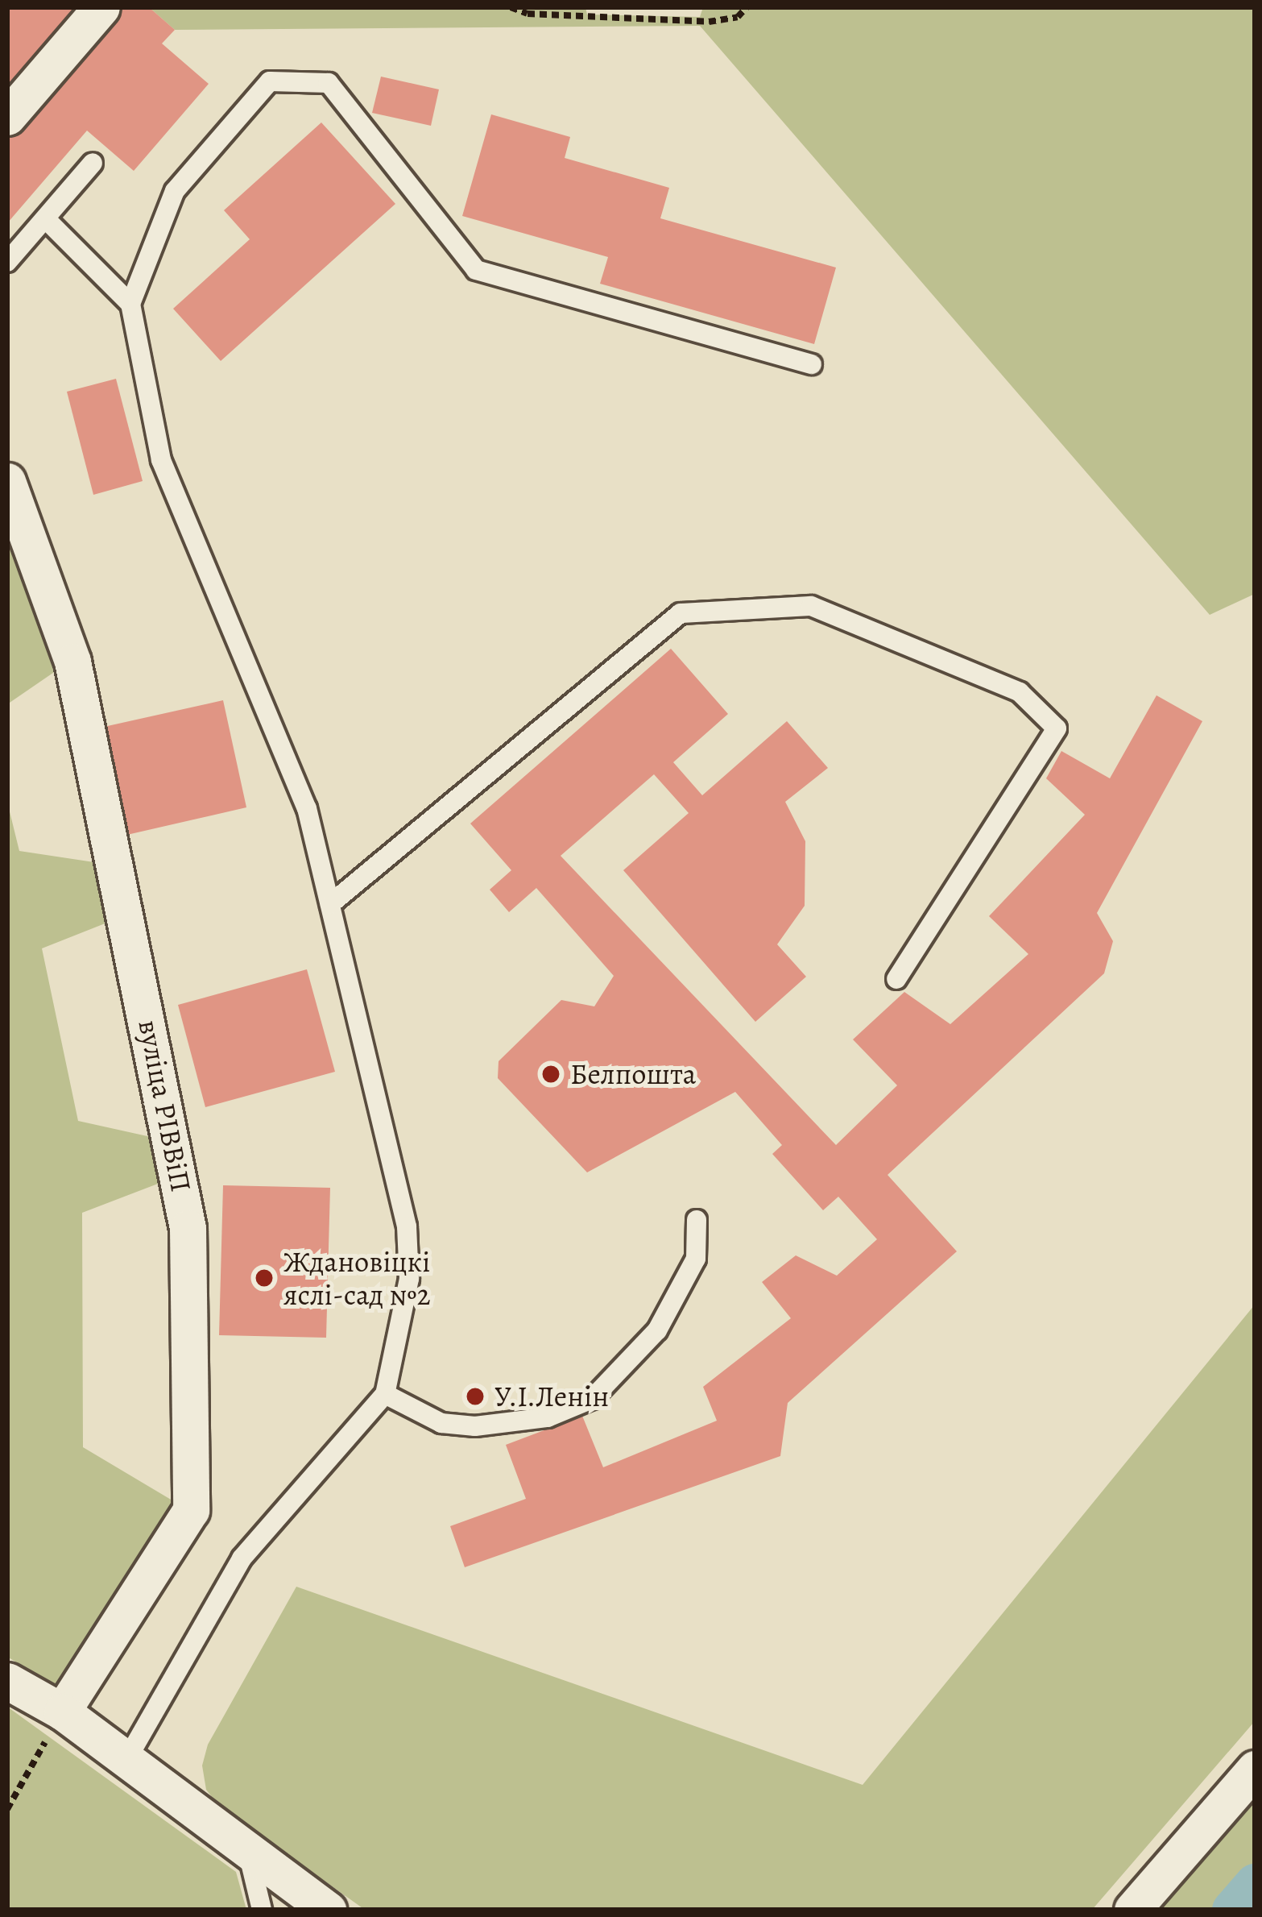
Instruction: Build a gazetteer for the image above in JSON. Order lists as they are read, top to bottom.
{
  "streets": {
    "street": ["вуліца РІВВіП"]
  },
  "places": ["Белпошта", "Ждановіцкі яслі-сад №2", "У.І.Ленін"]
}
